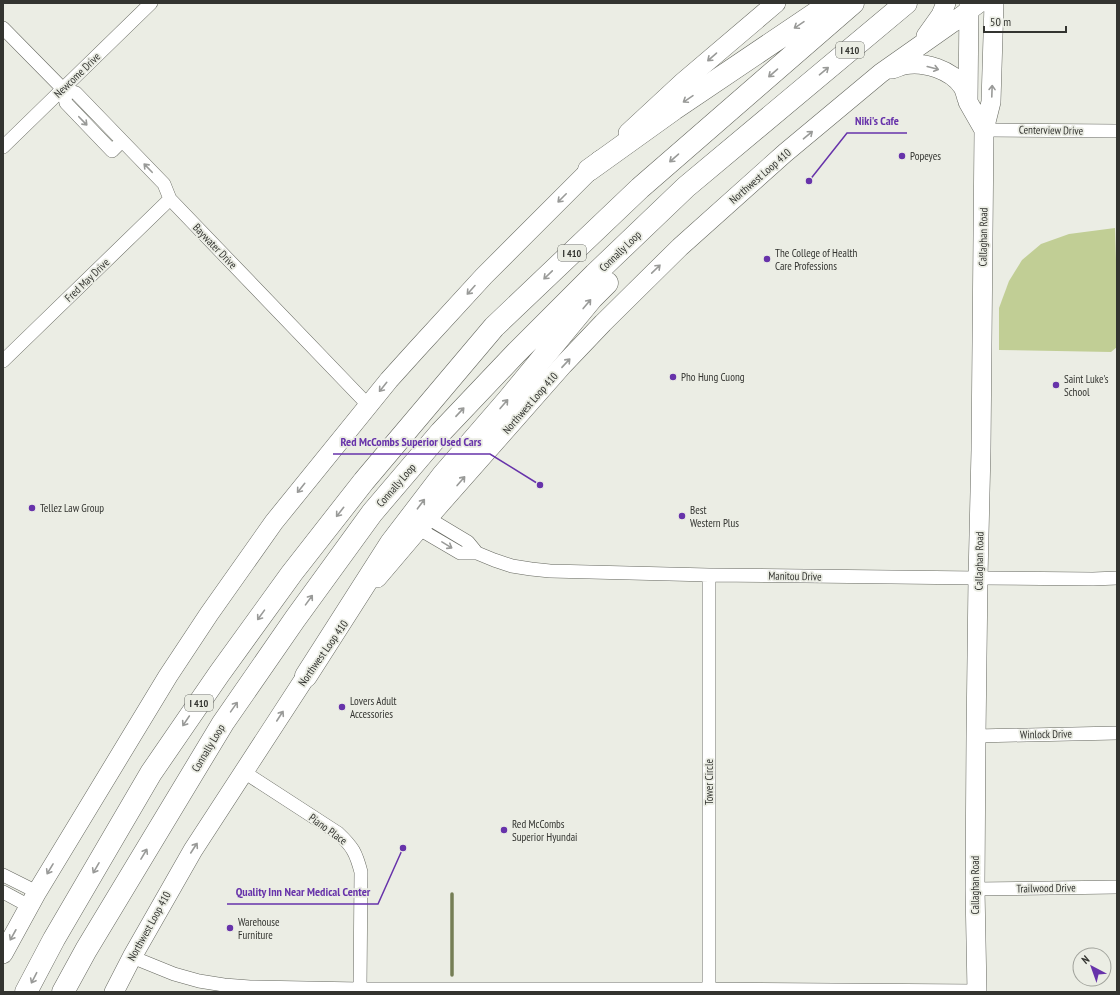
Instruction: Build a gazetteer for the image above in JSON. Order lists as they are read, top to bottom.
{
  "streets": {
    "highway": ["I 410", "Connally Loop"],
    "main road": ["Northwest Loop 410", "Callaghan Road"],
    "street": [
      "Newcome Drive",
      "Centerview Drive",
      "Baywater Drive",
      "Fred May Drive",
      "Manitou Drive",
      "Winlock Drive",
      "Tower Circle",
      "Piano Place",
      "Trailwood Drive"
    ]
  },
  "crossings": [
    ["Newcome Drive", "Baywater Drive"],
    ["Centerview Drive", "Callaghan Road"],
    ["Northwest Loop 410", "Manitou Drive"],
    ["Northwest Loop 410", "Piano Place"],
    ["Callaghan Road", "Manitou Drive"],
    ["Callaghan Road", "Winlock Drive"],
    ["Callaghan Road", "Trailwood Drive"],
    ["Baywater Drive", "Fred May Drive"],
    ["Manitou Drive", "Tower Circle"]
  ],
  "places": [
    "Popeyes",
    "Niki's Cafe",
    "The College of Health Care Professions",
    "Pho Hung Cuong",
    "Saint Luke's School",
    "Red McCombs Superior Used Cars",
    "Tellez Law Group",
    "Best Western Plus",
    "Lovers Adult Accessories",
    "Red McCombs Superior Hyundai",
    "Quality Inn Near Medical Center",
    "Warehouse Furniture"
  ],
  "scale_bar": "50 m",
  "north": "top left"
}
